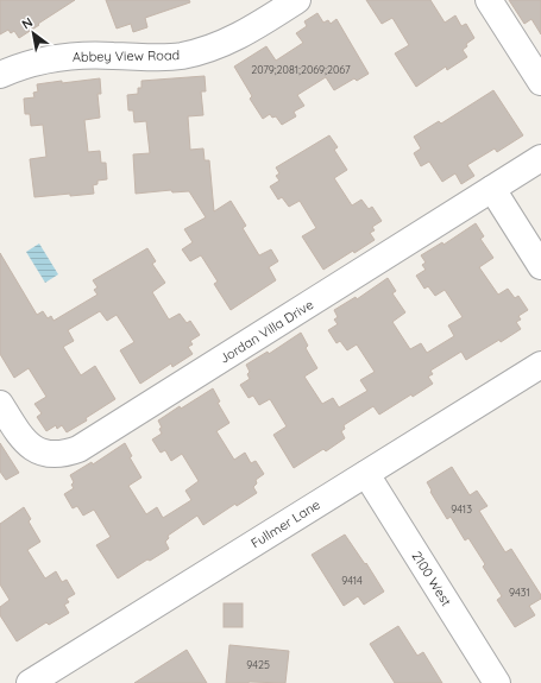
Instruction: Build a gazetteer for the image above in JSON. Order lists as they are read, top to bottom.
{
  "streets": {
    "street": [
      "Abbey View Road",
      "Jordan Villa Drive",
      "Fullmer Lane",
      "2100 West"
    ]
  },
  "crossings": [
    ["Fullmer Lane", "2100 West"]
  ],
  "house_numbers": [
    "2079;2081;2069;2067",
    "9413",
    "9414",
    "9431",
    "9425"
  ],
  "north": "top left"
}
